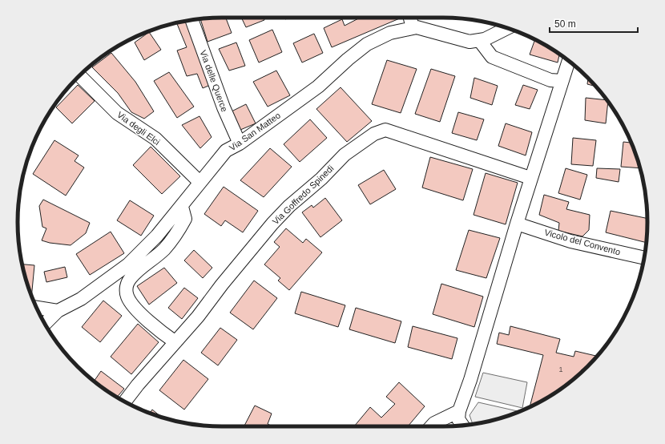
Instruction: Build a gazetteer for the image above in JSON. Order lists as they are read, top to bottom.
{
  "streets": {
    "street": [
      "Via delle Querce",
      "Via degli Elci",
      "Via San Matteo",
      "Via Goffredo Spinedi",
      "Vicolo del Convento"
    ]
  },
  "crossings": [
    ["Via delle Querce", "Via San Matteo"],
    ["Via degli Elci", "Via San Matteo"]
  ],
  "house_numbers": ["1"],
  "scale_bar": "50 m"
}
